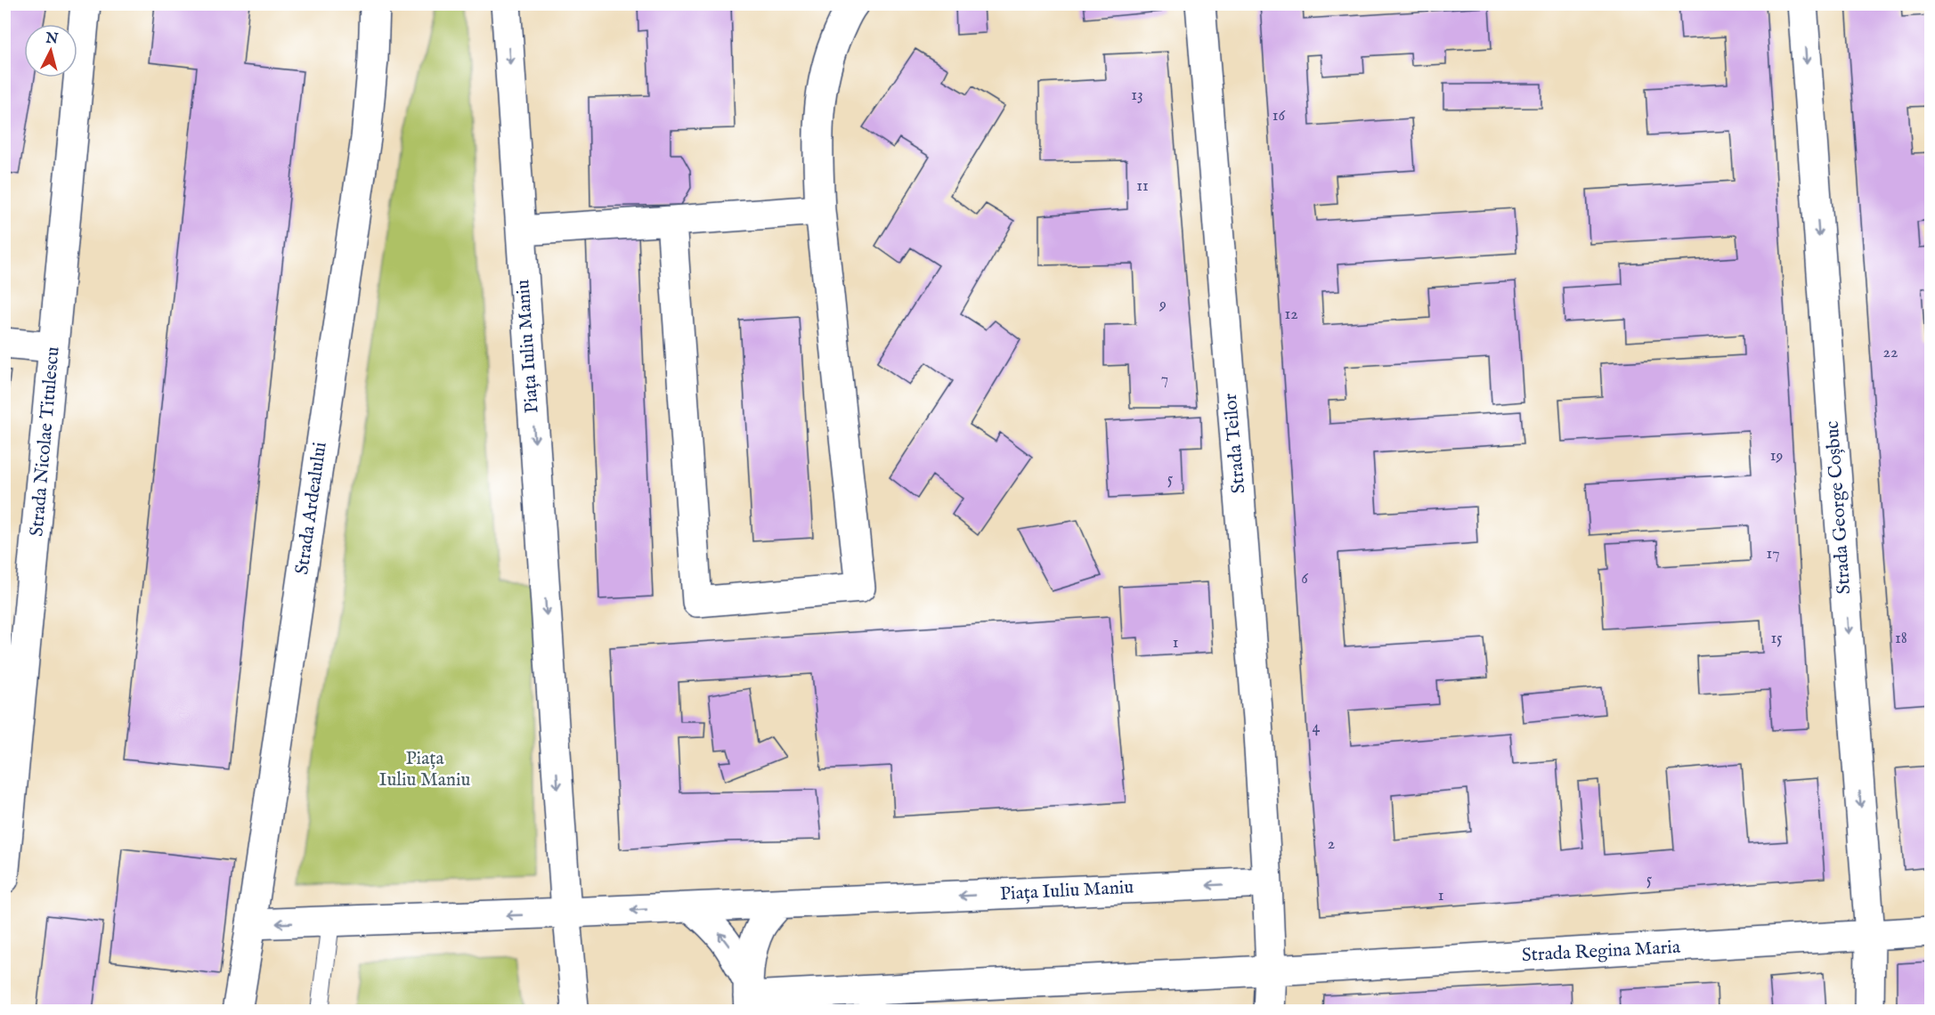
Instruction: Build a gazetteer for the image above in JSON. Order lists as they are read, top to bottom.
{
  "streets": {
    "street": [
      "Piața Iuliu Maniu",
      "Strada Nicolae Titulescu",
      "Strada Teilor",
      "Strada George Coșbuc",
      "Strada Ardealului",
      "Strada Regina Maria"
    ]
  },
  "crossings": [
    ["Piața Iuliu Maniu", "Strada Teilor"],
    ["Piața Iuliu Maniu", "Strada Ardealului"],
    ["Strada George Coșbuc", "Strada Regina Maria"]
  ],
  "one_way": ["Strada George Coșbuc"],
  "parks": ["Piața Iuliu Maniu"],
  "house_numbers": [
    "13",
    "16",
    "11",
    "9",
    "12",
    "22",
    "7",
    "19",
    "5",
    "17",
    "6",
    "15",
    "18",
    "1",
    "4",
    "2",
    "5",
    "1"
  ],
  "north": "top"
}
